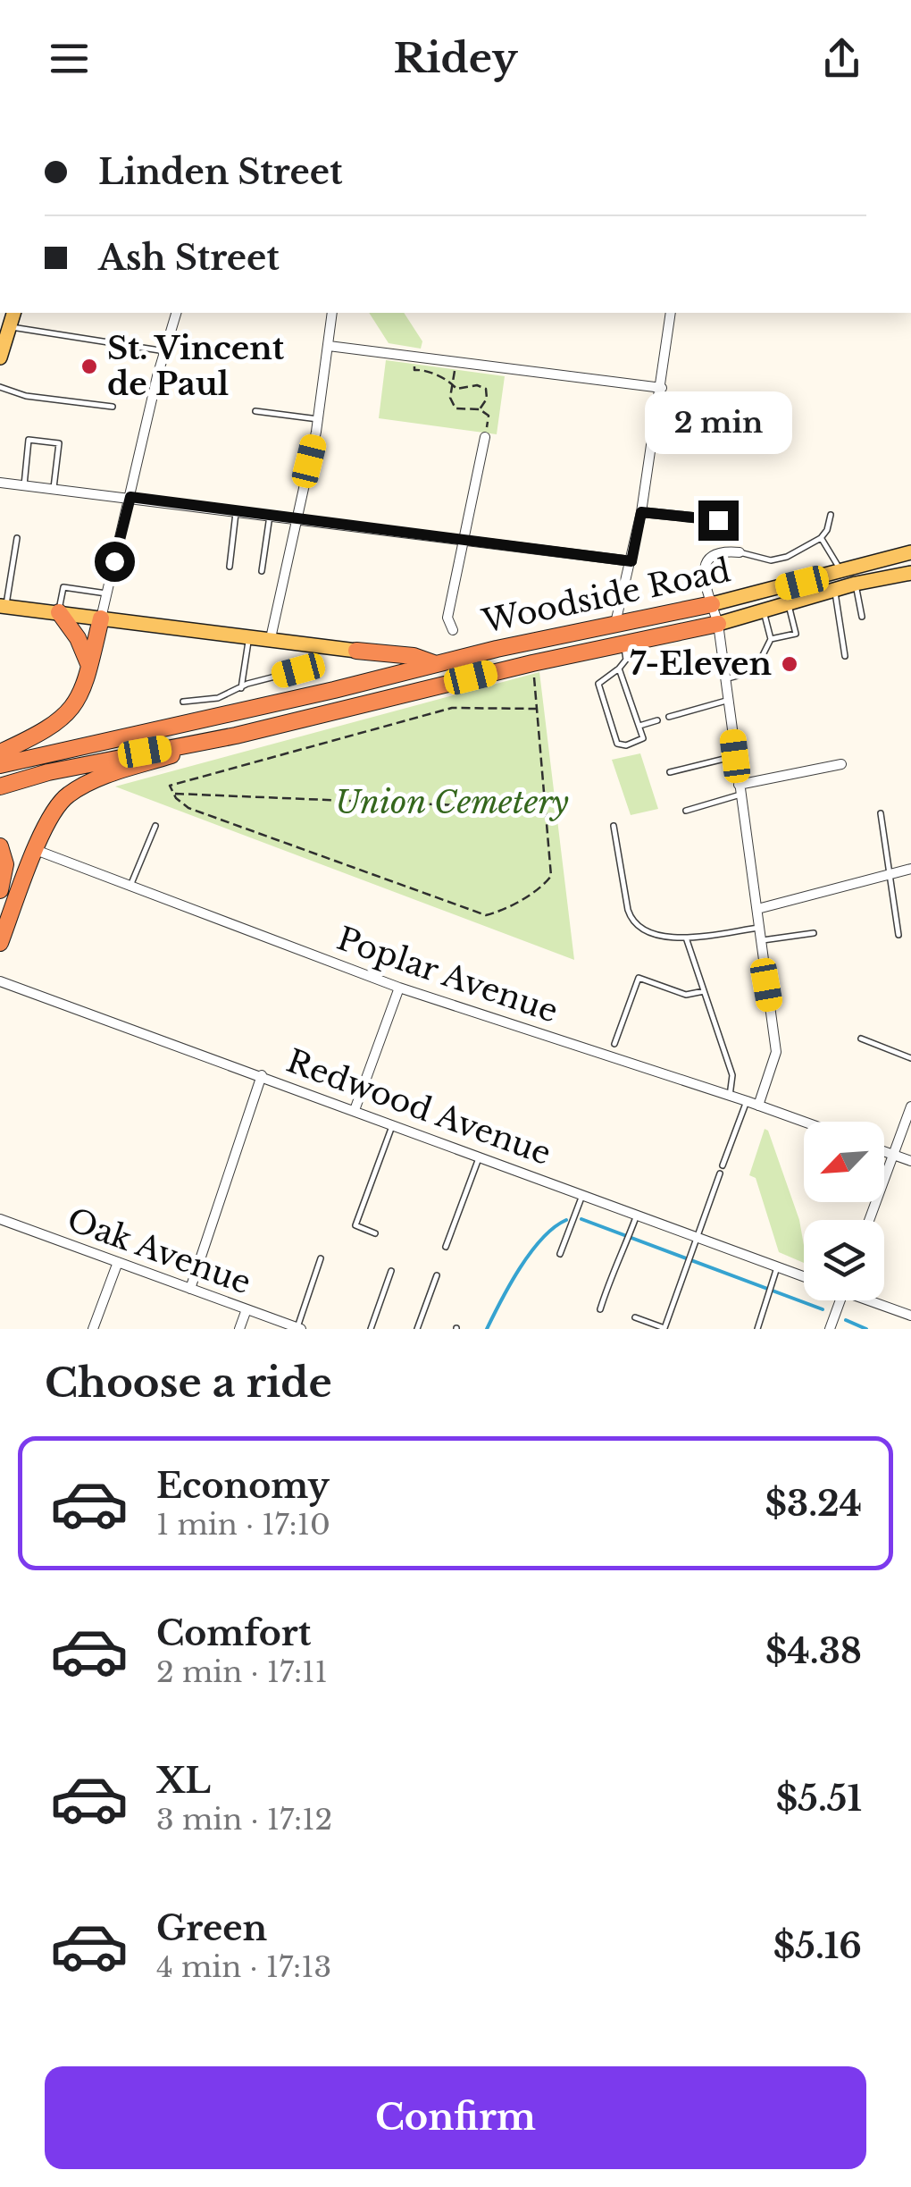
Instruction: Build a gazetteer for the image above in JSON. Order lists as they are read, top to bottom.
{
  "streets": {
    "highway": ["Woodside Road"],
    "street": ["Poplar Avenue", "Redwood Avenue", "Oak Avenue"]
  },
  "parks": ["Union Cemetery"],
  "places": ["St. Vincent de Paul", "7-Eleven"],
  "north": "bottom left",
  "page": {
    "header": "Ridey",
    "banner": ["Linden Street", "Ash Street"],
    "bubble": "2 min",
    "heading": "Choose a ride",
    "list": [
      {
        "name": "Economy",
        "note": "1 min · 17:10",
        "value": "$3.24"
      },
      {
        "name": "Comfort",
        "note": "2 min · 17:11",
        "value": "$4.38"
      },
      {
        "name": "XL",
        "note": "3 min · 17:12",
        "value": "$5.51"
      },
      {
        "name": "Green",
        "note": "4 min · 17:13",
        "value": "$5.16"
      }
    ],
    "buttons": "Confirm"
  }
}
